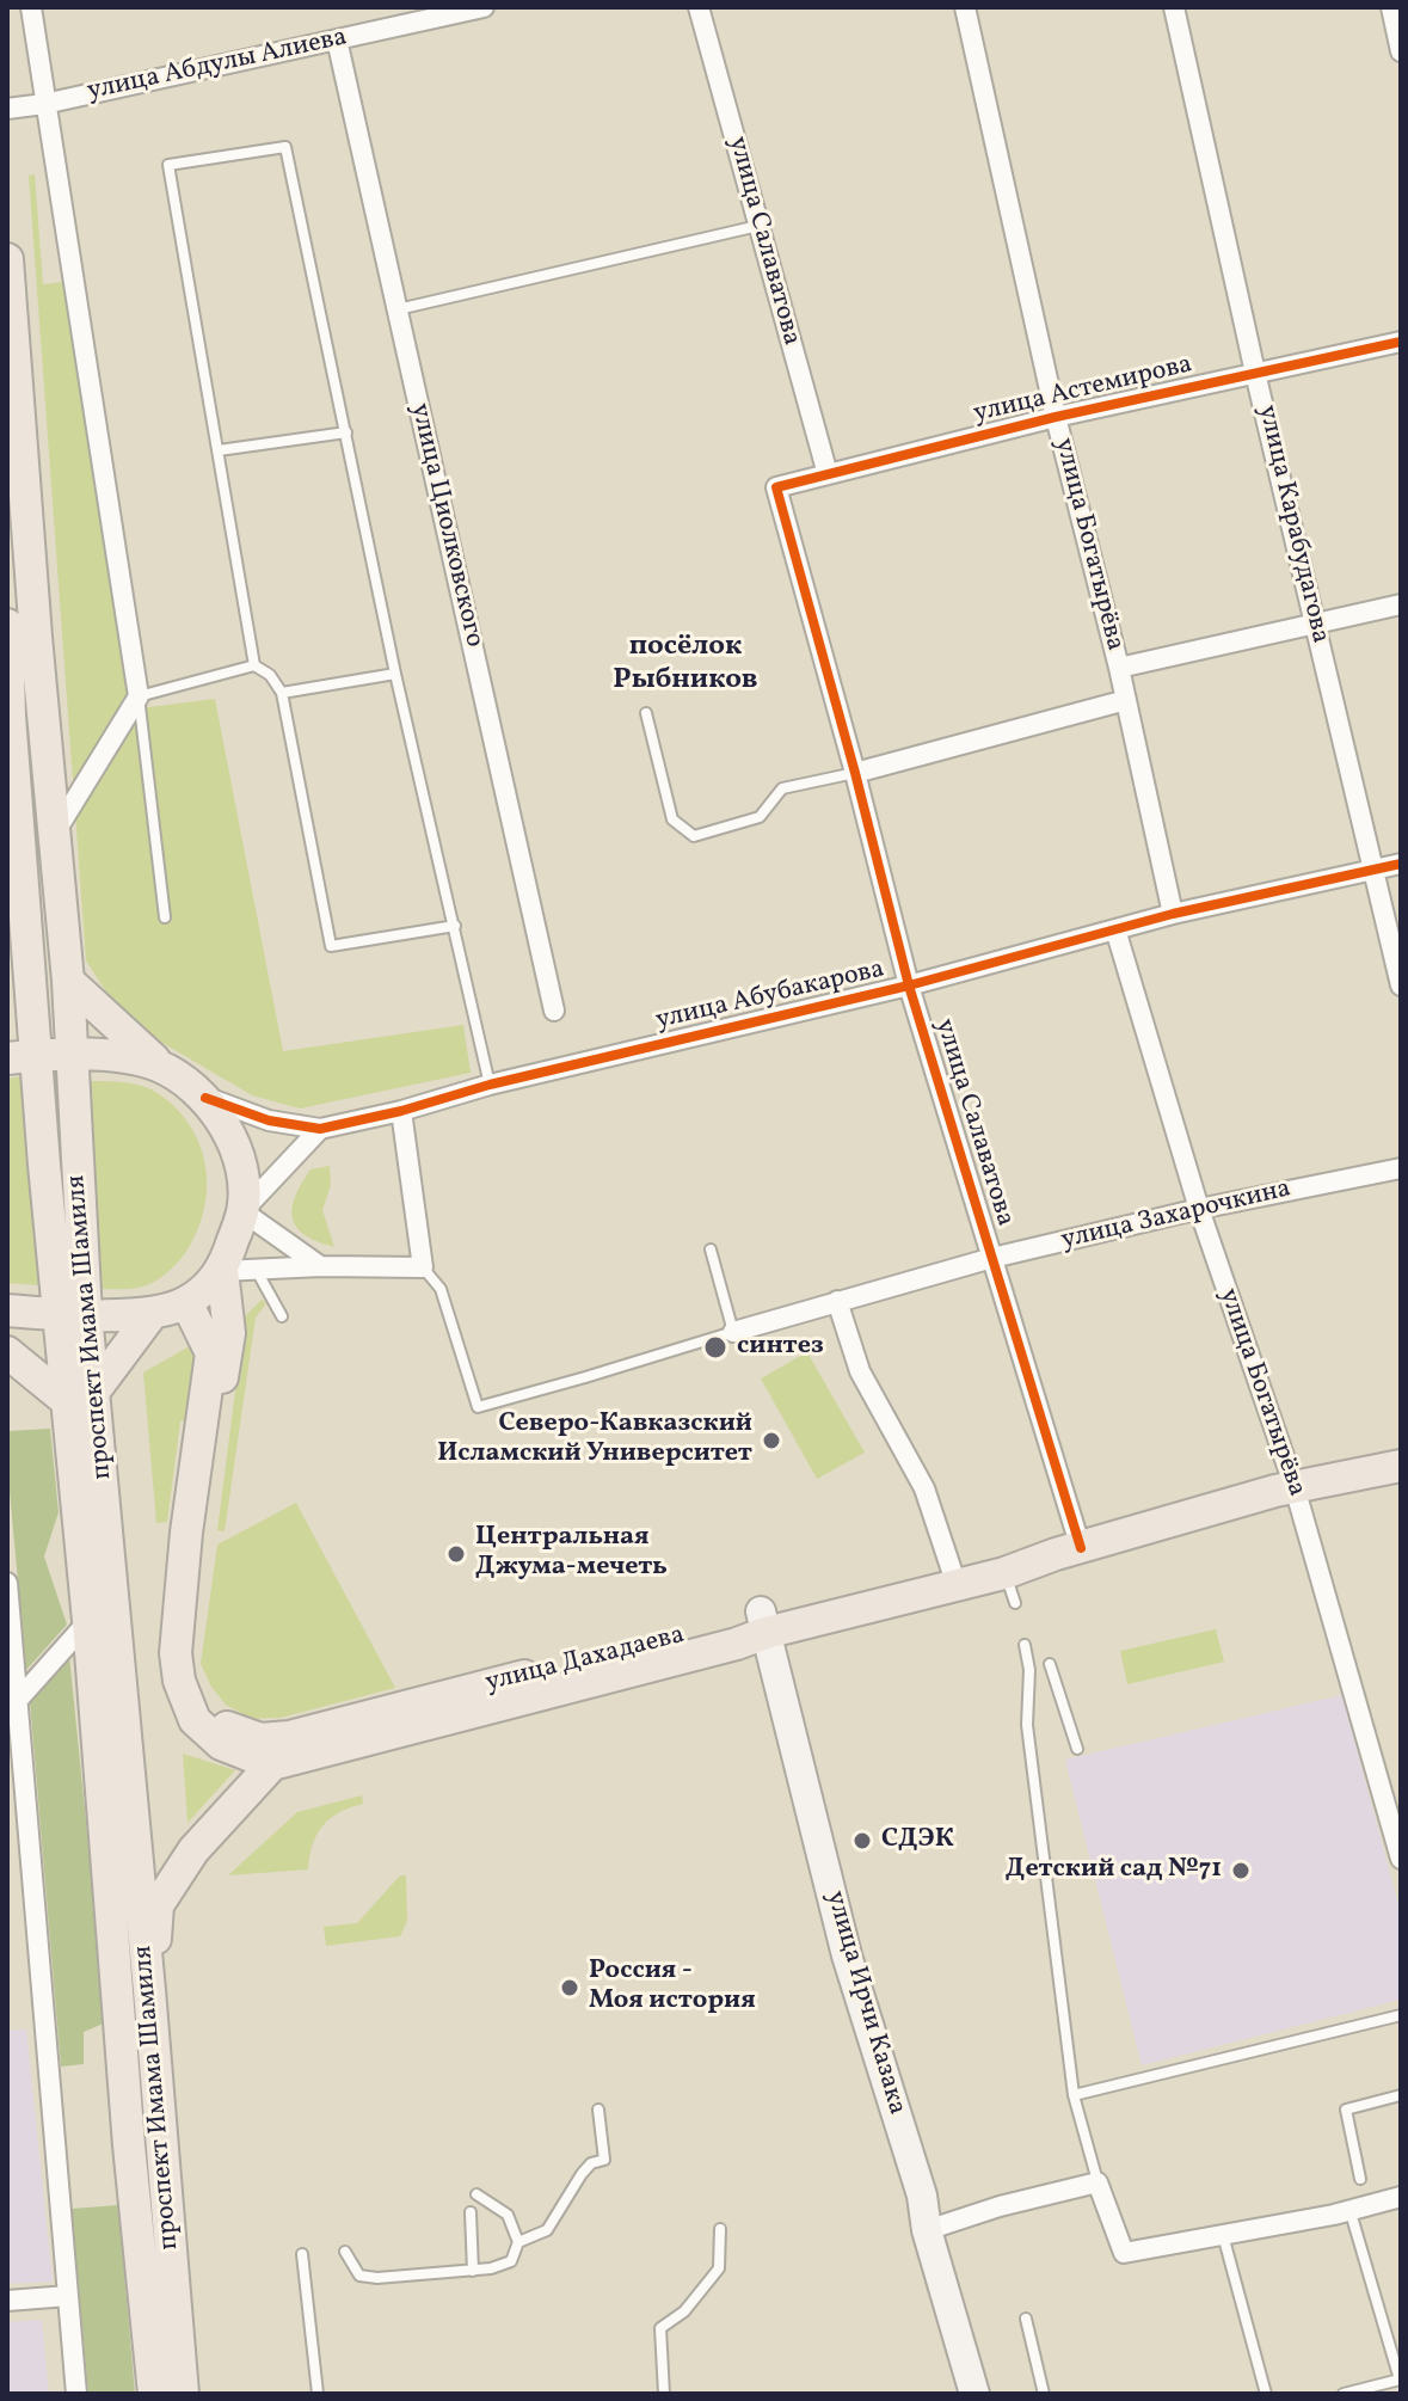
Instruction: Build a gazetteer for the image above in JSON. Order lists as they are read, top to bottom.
{
  "streets": {
    "main road": [
      "улица Абубакарова",
      "проспект Имама Шамиля",
      "улица Дахадаева",
      "улица Ирчи Казака"
    ],
    "street": [
      "улица Абдулы Алиева",
      "улица Салаватова",
      "улица Астемирова",
      "улица Карабудагова",
      "улица Циолковского",
      "улица Богатырёва",
      "улица Захарочкина"
    ]
  },
  "crossings": [
    ["улица Абдулы Алиева", "улица Циолковского"],
    ["улица Салаватова", "улица Астемирова"],
    ["улица Салаватова", "улица Абубакарова"],
    ["улица Салаватова", "улица Захарочкина"],
    ["улица Салаватова", "улица Дахадаева"],
    ["улица Астемирова", "улица Карабудагова"],
    ["улица Астемирова", "улица Богатырёва"],
    ["улица Карабудагова", "улица Абубакарова"],
    ["улица Богатырёва", "улица Абубакарова"],
    ["улица Богатырёва", "улица Захарочкина"],
    ["улица Богатырёва", "улица Дахадаева"],
    ["улица Абубакарова", "проспект Имама Шамиля"],
    ["улица Абубакарова", "улица Дахадаева"],
    ["улица Дахадаева", "улица Ирчи Казака"]
  ],
  "districts": ["посёлок Рыбников"],
  "places": [
    "синтез",
    "Северо-Кавказский Исламский Университет",
    "Центральная Джума-мечеть",
    "СДЭК",
    "Детский сад №71",
    "Россия - Моя история"
  ]
}
